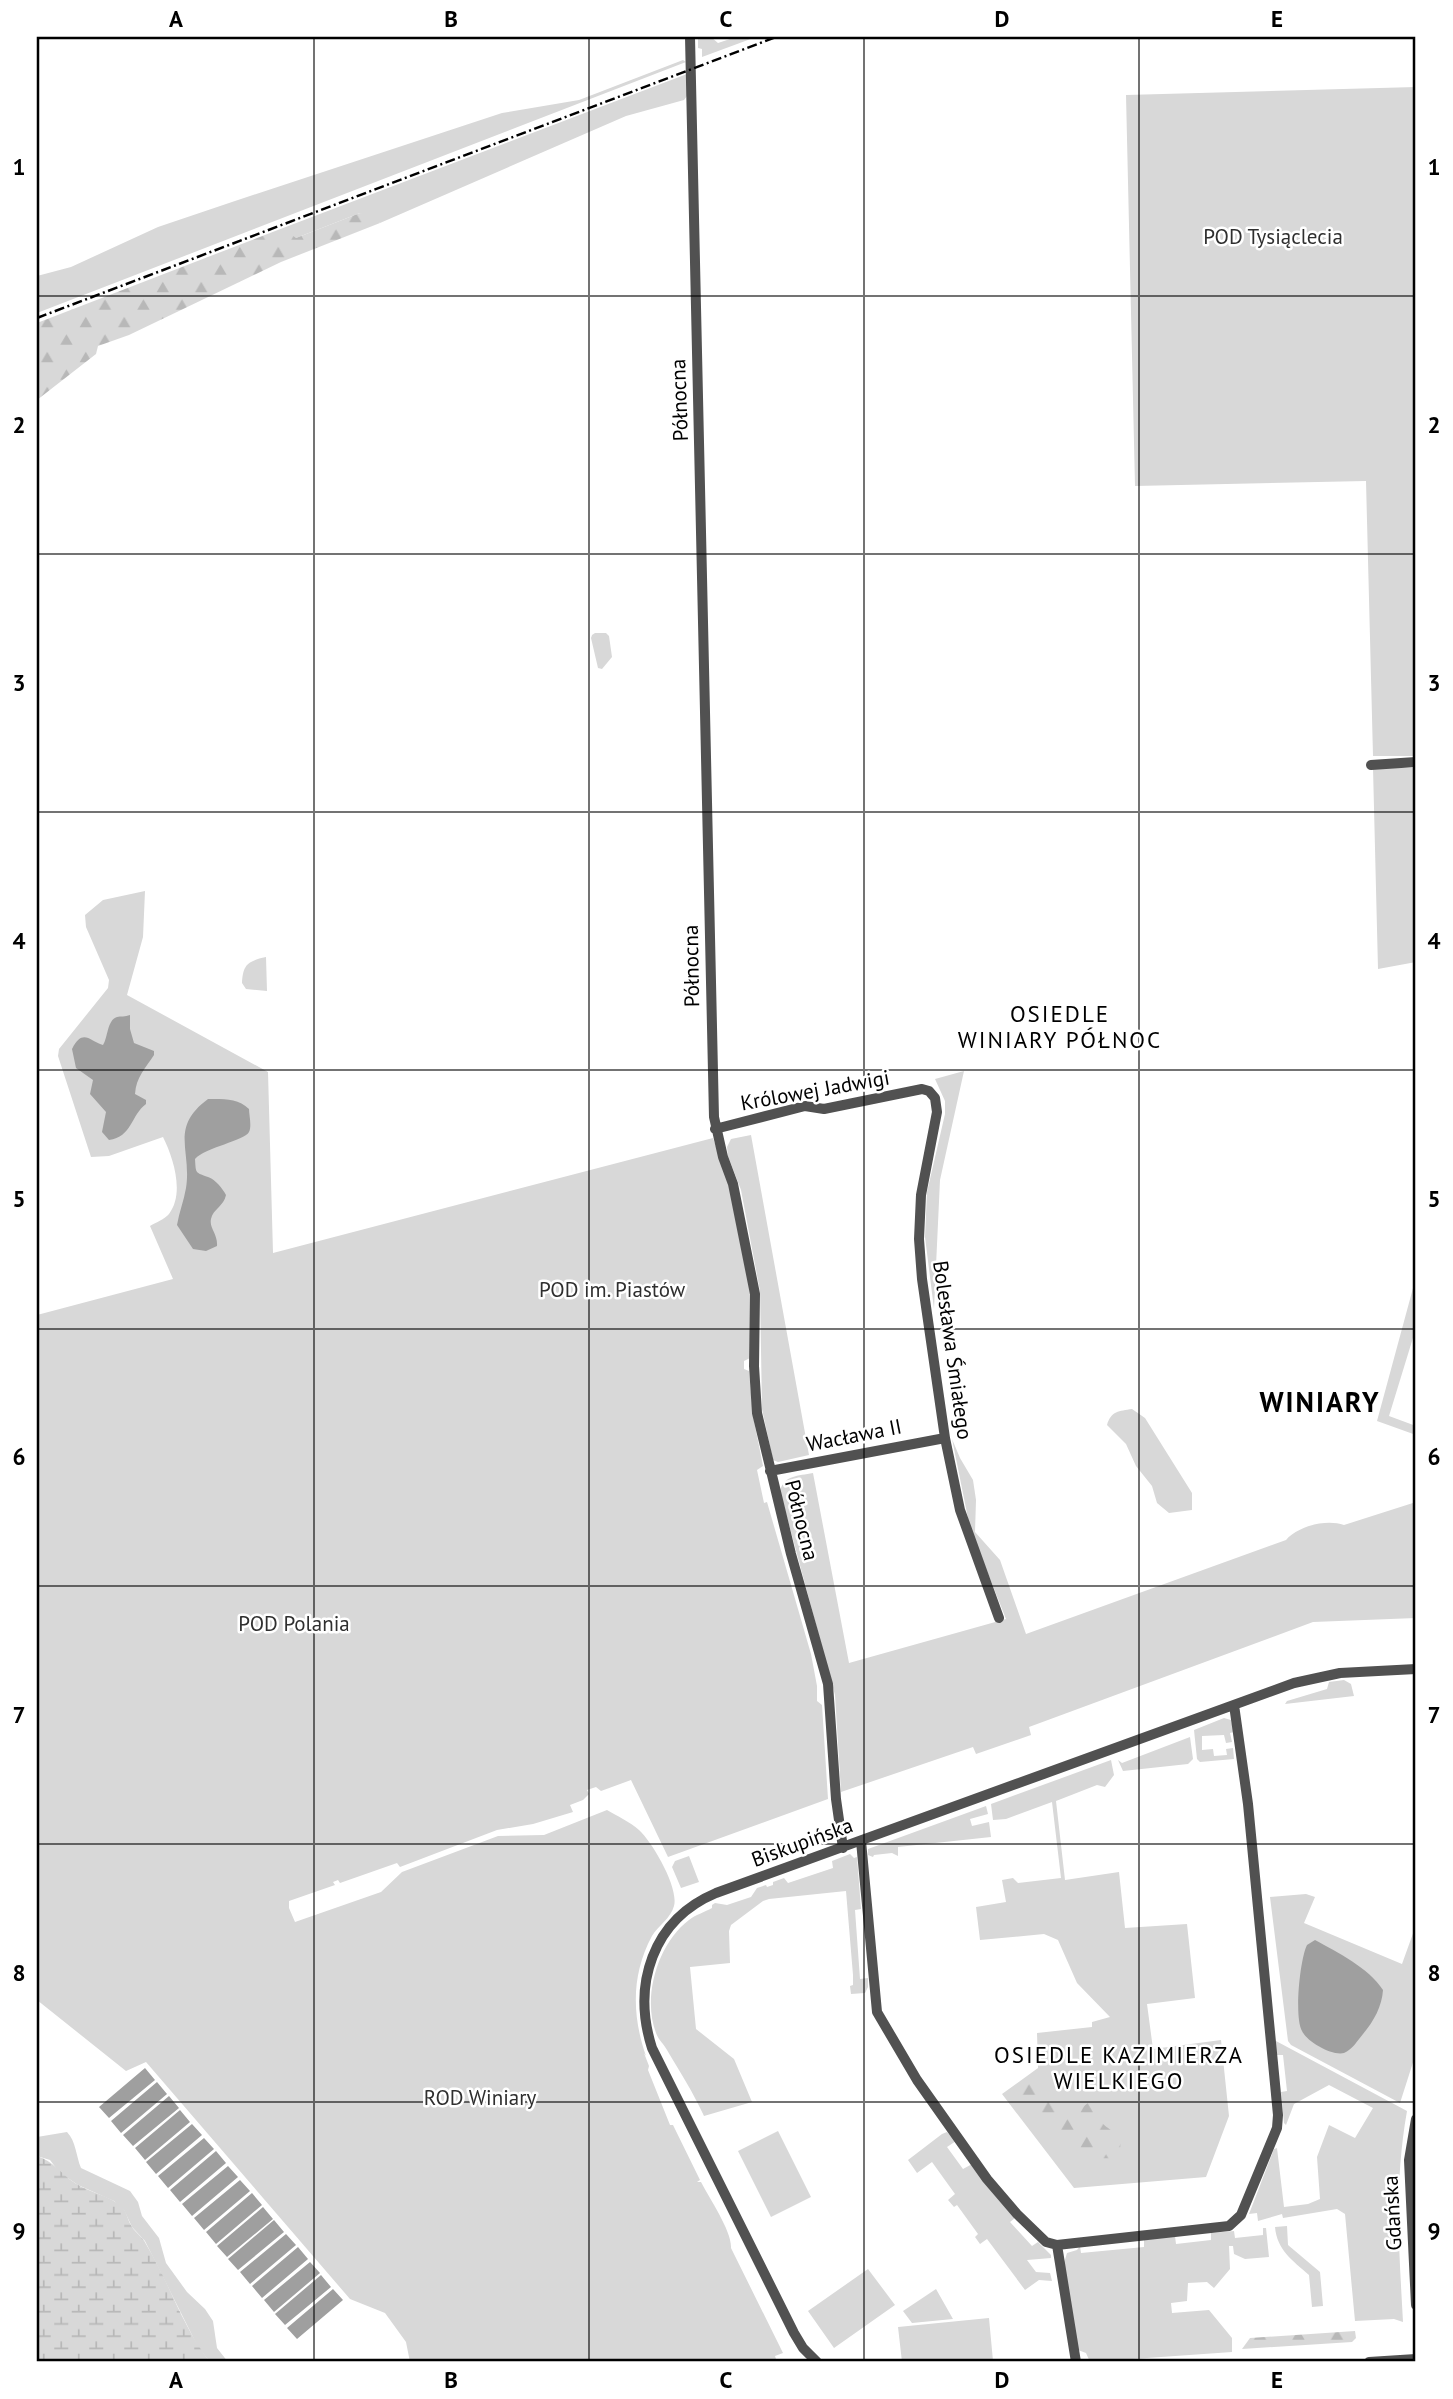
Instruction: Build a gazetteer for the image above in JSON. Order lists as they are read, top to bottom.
{
  "streets": {
    "street": [
      "Północna",
      "Królowej Jadwigi",
      "Bolesława Śmiałego",
      "Wacława II",
      "Biskupińska",
      "Gdańska"
    ]
  },
  "crossings": [
    ["Północna", "Królowej Jadwigi"],
    ["Północna", "Wacława II"],
    ["Północna", "Biskupińska"],
    ["Królowej Jadwigi", "Bolesława Śmiałego"],
    ["Bolesława Śmiałego", "Wacława II"]
  ],
  "districts": ["OSIEDLE WINIARY PÓŁNOC", "WINIARY", "OSIEDLE KAZIMIERZA WIELKIEGO"],
  "parks": [
    "POD Tysiąclecia",
    "POD im. Piastów",
    "POD Polania",
    "ROD Winiary"
  ],
  "grid": {
    "columns": [
      "A",
      "B",
      "C",
      "D",
      "E"
    ],
    "rows": [
      "1",
      "2",
      "3",
      "4",
      "5",
      "6",
      "7",
      "8",
      "9"
    ]
  }
}
